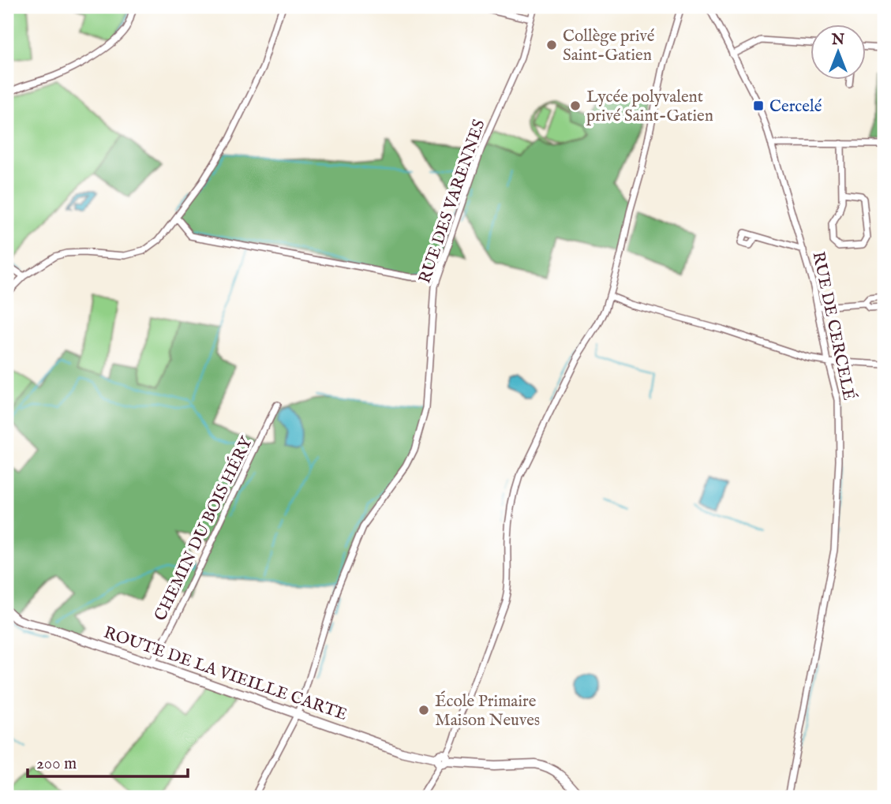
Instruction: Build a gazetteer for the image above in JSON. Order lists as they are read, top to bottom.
{
  "streets": {
    "street": [
      "RUE DES VARENNES",
      "RUE DE CERCELÉ",
      "CHEMIN DU BOIS HÉRY",
      "ROUTE DE LA VIEILLE CARTE"
    ]
  },
  "crossings": [
    ["RUE DES VARENNES", "ROUTE DE LA VIEILLE CARTE"],
    ["CHEMIN DU BOIS HÉRY", "ROUTE DE LA VIEILLE CARTE"]
  ],
  "places": {
    "other": ["Collège privé Saint-Gatien", "Lycée polyvalent privé Saint-Gatien", "École Primaire Maison Neuves"],
    "transit": ["Cercelé"]
  },
  "scale_bar": "200 m",
  "north": "top"
}
